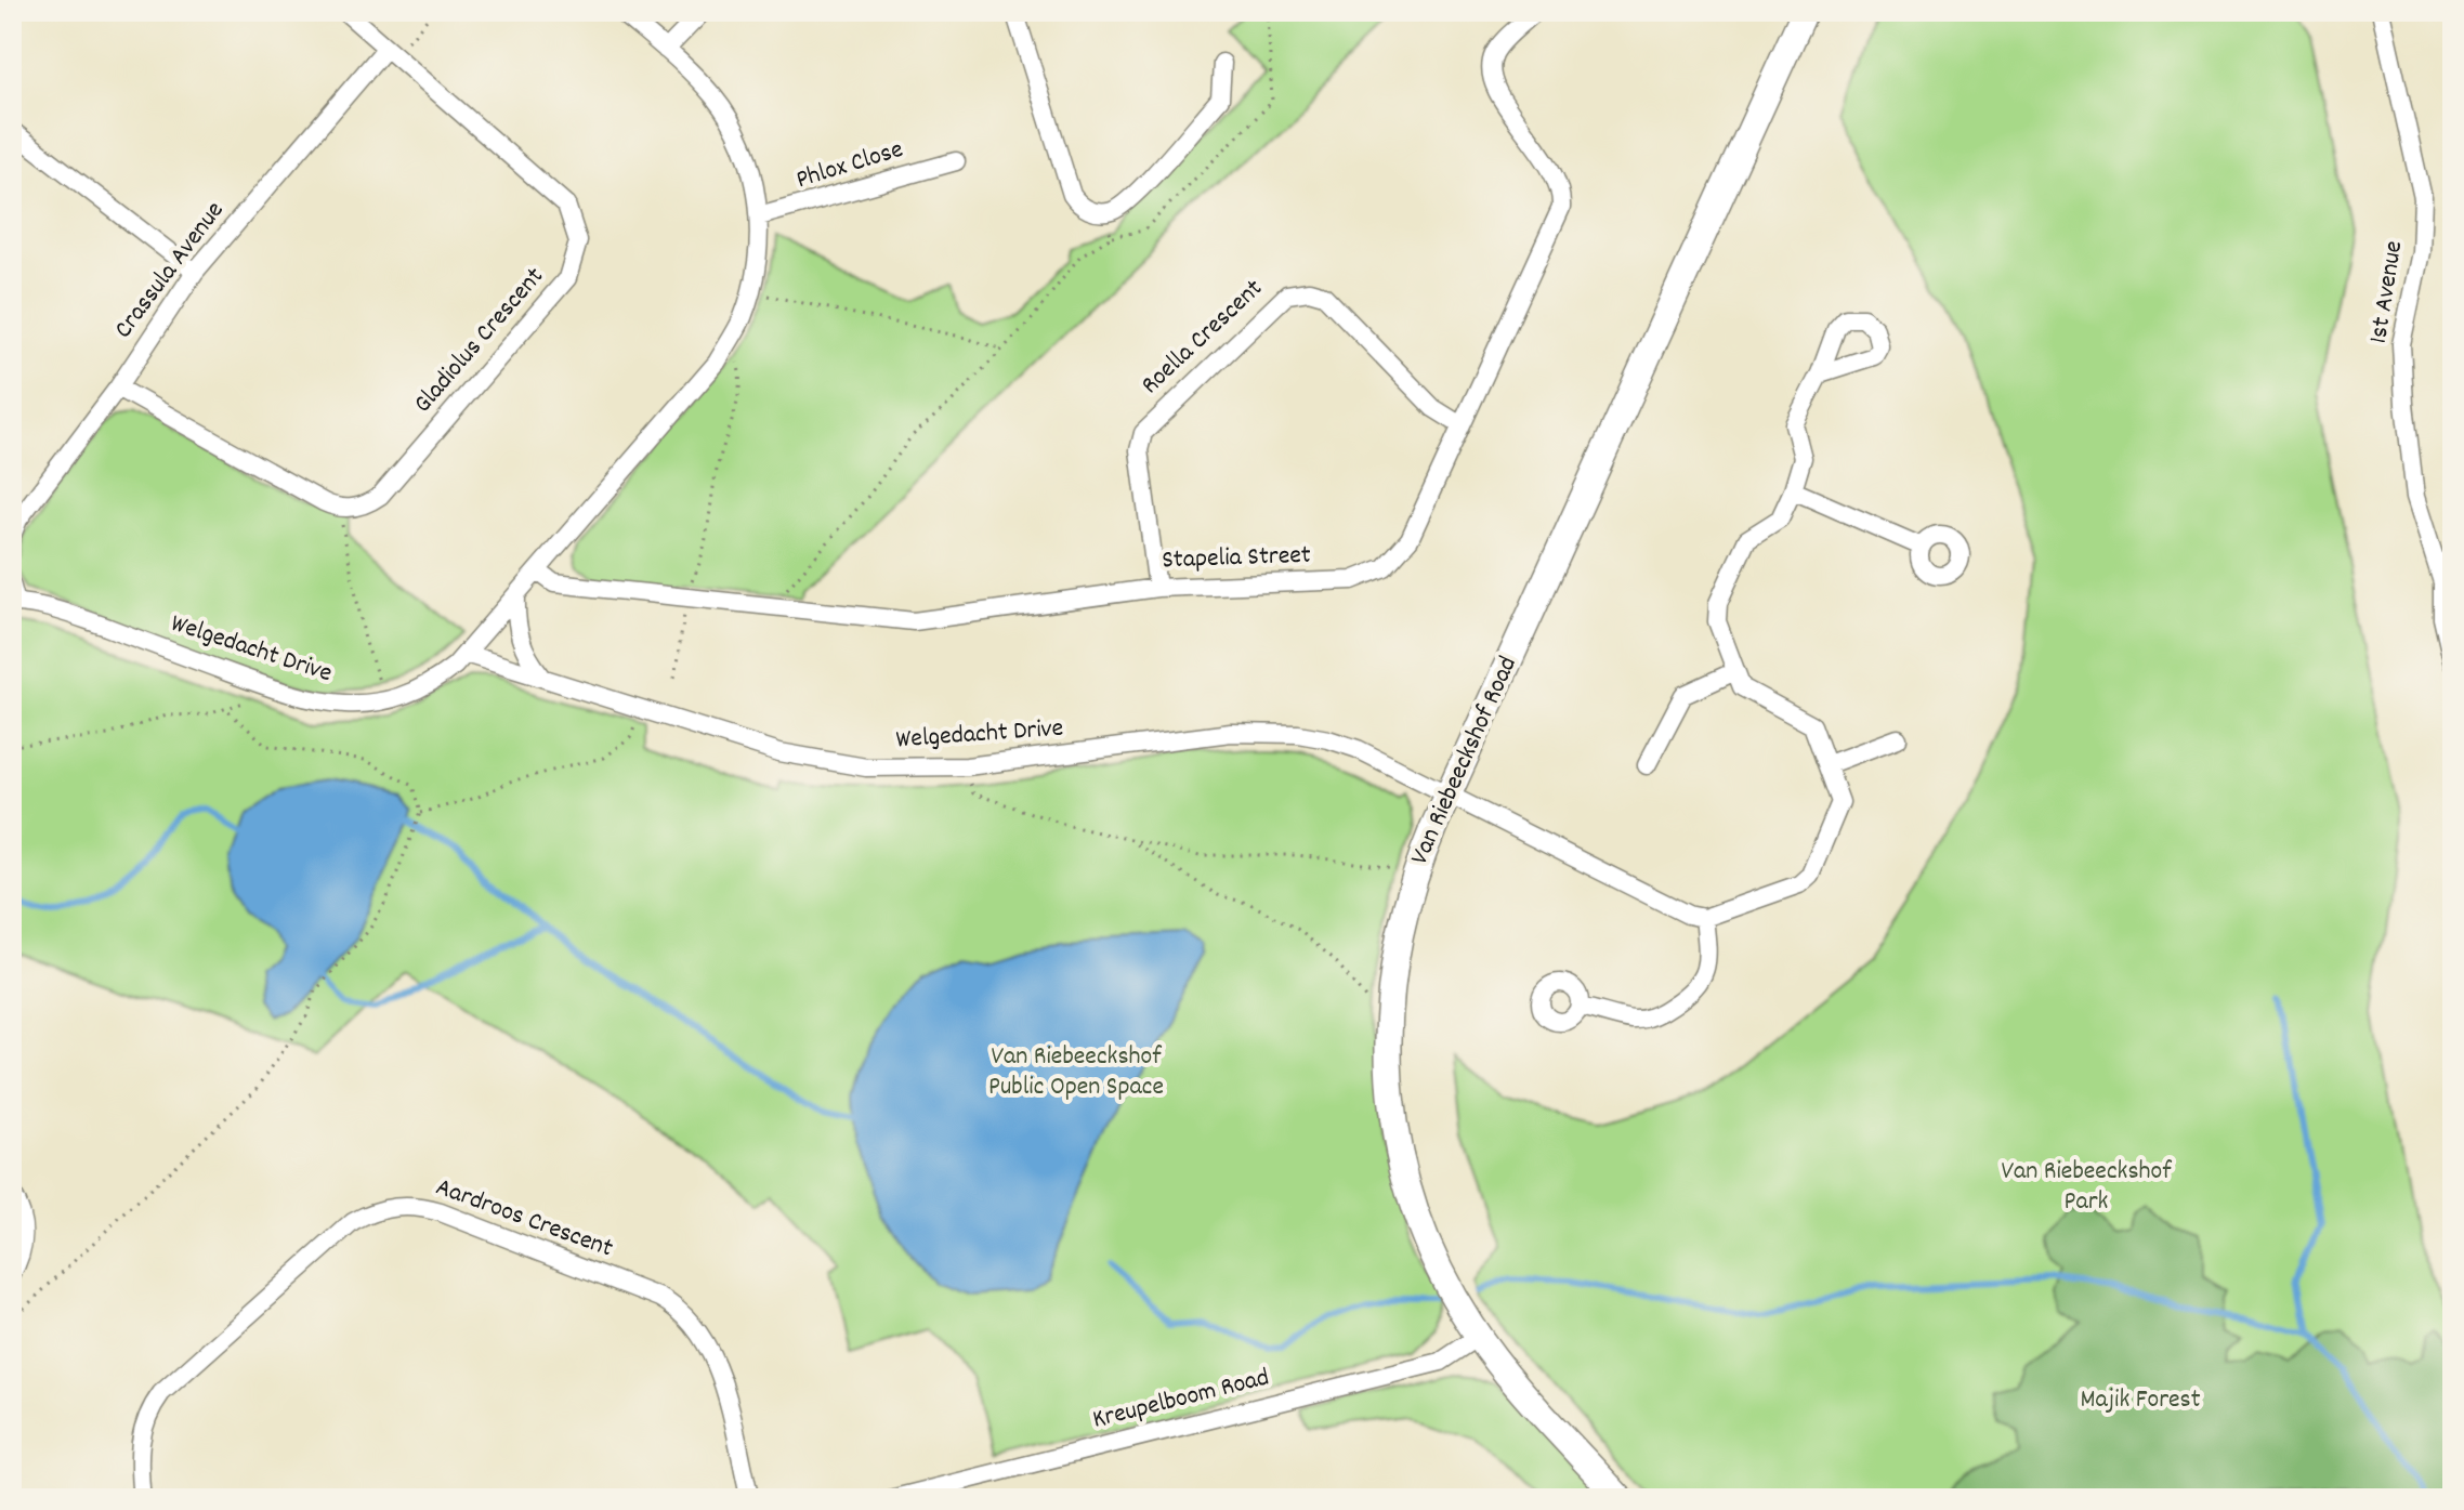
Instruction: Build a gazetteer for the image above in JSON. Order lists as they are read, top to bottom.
{
  "streets": {
    "street": [
      "Phlox Close",
      "Crassula Avenue",
      "1st Avenue",
      "Roella Crescent",
      "Gladiolus Crescent",
      "Stapelia Street",
      "Welgedacht Drive",
      "Van Riebeeckshof Road",
      "Aardroos Crescent",
      "Kreupelboom Road"
    ]
  },
  "crossings": [
    ["Phlox Close", "Welgedacht Drive"],
    ["Crassula Avenue", "Gladiolus Crescent"],
    ["Roella Crescent", "Stapelia Street"],
    ["Stapelia Street", "Welgedacht Drive"],
    ["Welgedacht Drive", "Van Riebeeckshof Road"],
    ["Van Riebeeckshof Road", "Kreupelboom Road"]
  ],
  "parks": ["Van Riebeeckshof Public Open Space", "Van Riebeeckshof Park", "Majik Forest"]
}
